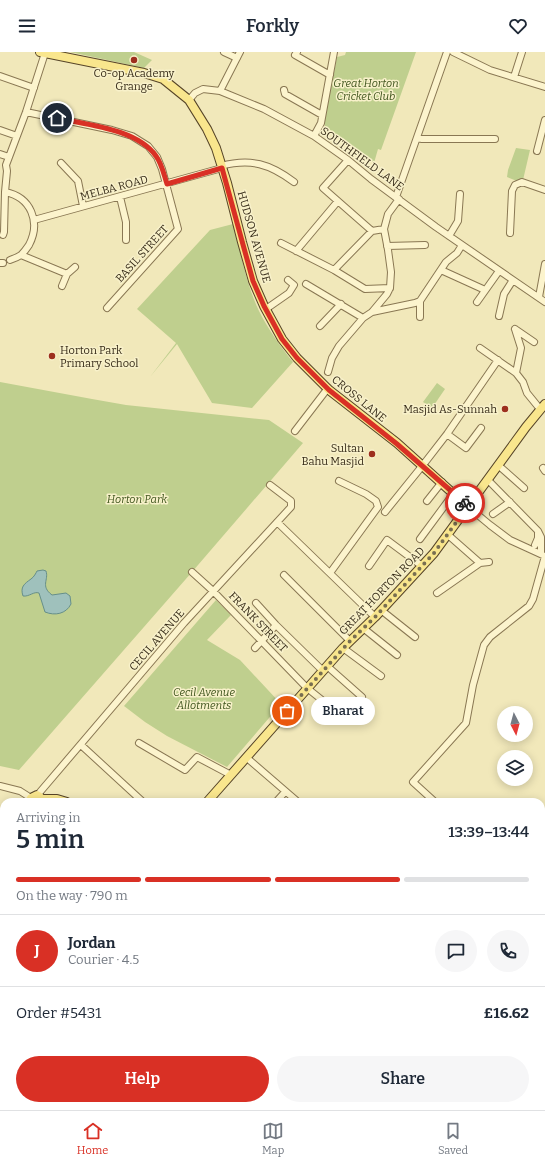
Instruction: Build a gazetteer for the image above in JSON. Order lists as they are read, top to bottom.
{
  "streets": {
    "main road": ["HUDSON AVENUE", "CROSS LANE", "GREAT HORTON ROAD"],
    "street": [
      "SOUTHFIELD LANE",
      "MELBA ROAD",
      "BASIL STREET",
      "FRANK STREET",
      "CECIL AVENUE"
    ]
  },
  "crossings": [
    ["SOUTHFIELD LANE", "HUDSON AVENUE"],
    ["MELBA ROAD", "HUDSON AVENUE"],
    ["MELBA ROAD", "BASIL STREET"],
    ["HUDSON AVENUE", "CROSS LANE"],
    ["CROSS LANE", "GREAT HORTON ROAD"],
    ["GREAT HORTON ROAD", "FRANK STREET"],
    ["FRANK STREET", "CECIL AVENUE"]
  ],
  "parks": ["Great Horton Cricket Club", "Horton Park", "Cecil Avenue Allotments"],
  "places": [
    "Co-op Academy Grange",
    "Horton Park Primary School",
    "Masjid As-Sunnah",
    "Sultan Bahu Masjid",
    "Bharat"
  ],
  "north": "bottom",
  "page": {
    "header": "Forkly",
    "bubble": "Bharat",
    "heading": ["5 min", "Arriving in", "13:39–13:44"],
    "panel": [
      "Jordan",
      "Courier · 4.5",
      "Order #5431",
      "£16.62"
    ],
    "bar": "On the way · 790 m",
    "round": "J",
    "buttons": ["Help", "Share"],
    "tabs": ["Home", "Map", "Saved"]
  }
}
